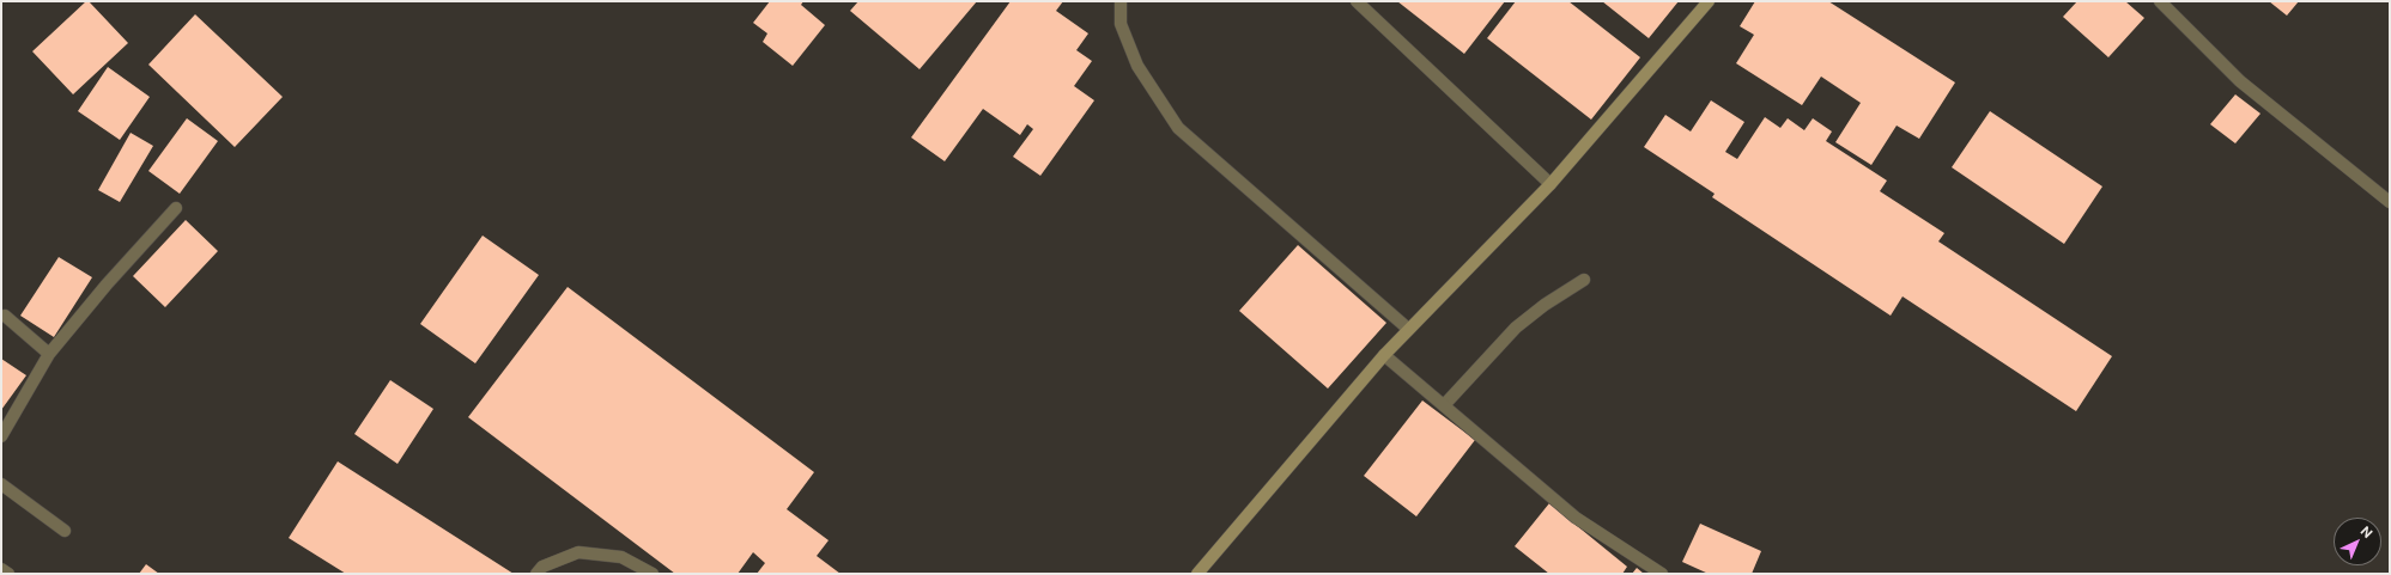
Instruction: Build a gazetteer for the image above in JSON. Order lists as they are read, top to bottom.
{
  "north": "top right"
}
